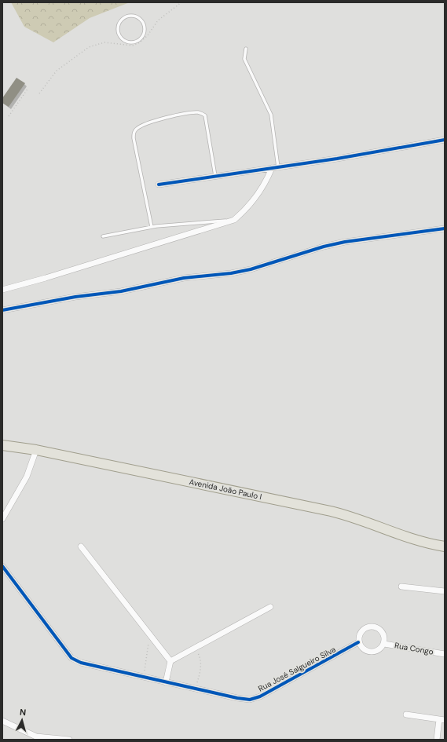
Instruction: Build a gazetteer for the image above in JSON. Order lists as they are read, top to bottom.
{
  "streets": {
    "main road": ["Avenida João Paulo I"],
    "street": ["Rua Congo", "Rua José Salgueiro Silva"]
  },
  "crossings": [
    ["Rua Congo", "Rua José Salgueiro Silva"]
  ],
  "north": "top"
}
